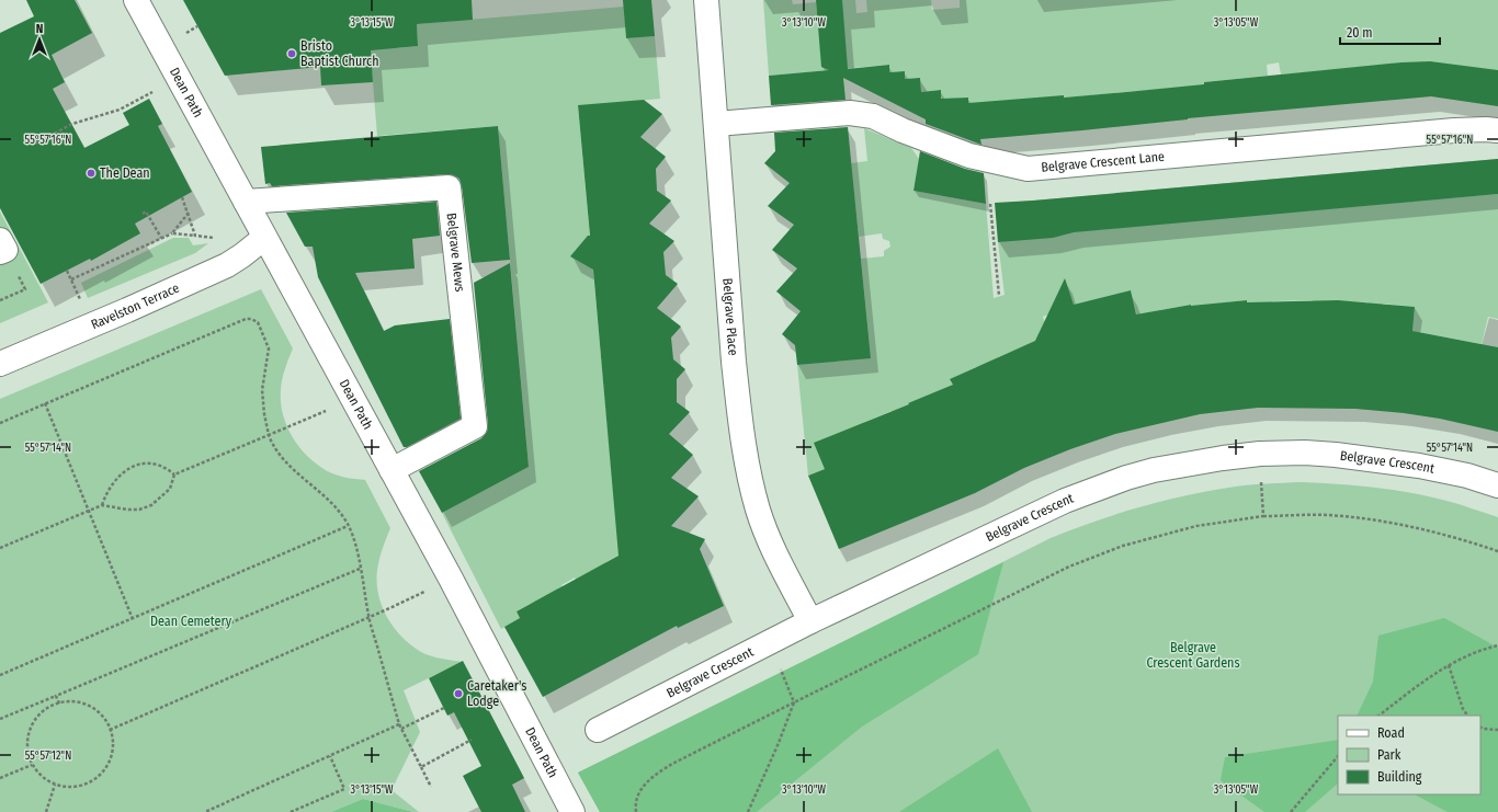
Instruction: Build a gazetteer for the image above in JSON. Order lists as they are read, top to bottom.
{
  "streets": {
    "street": [
      "Dean Path",
      "Belgrave Crescent Lane",
      "Belgrave Mews",
      "Ravelston Terrace",
      "Belgrave Place",
      "Belgrave Crescent"
    ]
  },
  "crossings": [
    ["Dean Path", "Belgrave Mews"],
    ["Dean Path", "Ravelston Terrace"],
    ["Belgrave Crescent Lane", "Belgrave Place"],
    ["Belgrave Place", "Belgrave Crescent"]
  ],
  "parks": ["Dean Cemetery", "Belgrave Crescent Gardens"],
  "places": ["Bristo Baptist Church", "The Dean", "Caretaker's Lodge"],
  "legend": ["Road", "Park", "Building"],
  "scale_bar": "20 m",
  "north": "top",
  "coordinates": [
    "3°13'15\"W",
    "3°13'10\"W",
    "3°13'05\"W",
    "55°57'16\"N",
    "55°57'14\"N",
    "55°57'12\"N"
  ]
}
